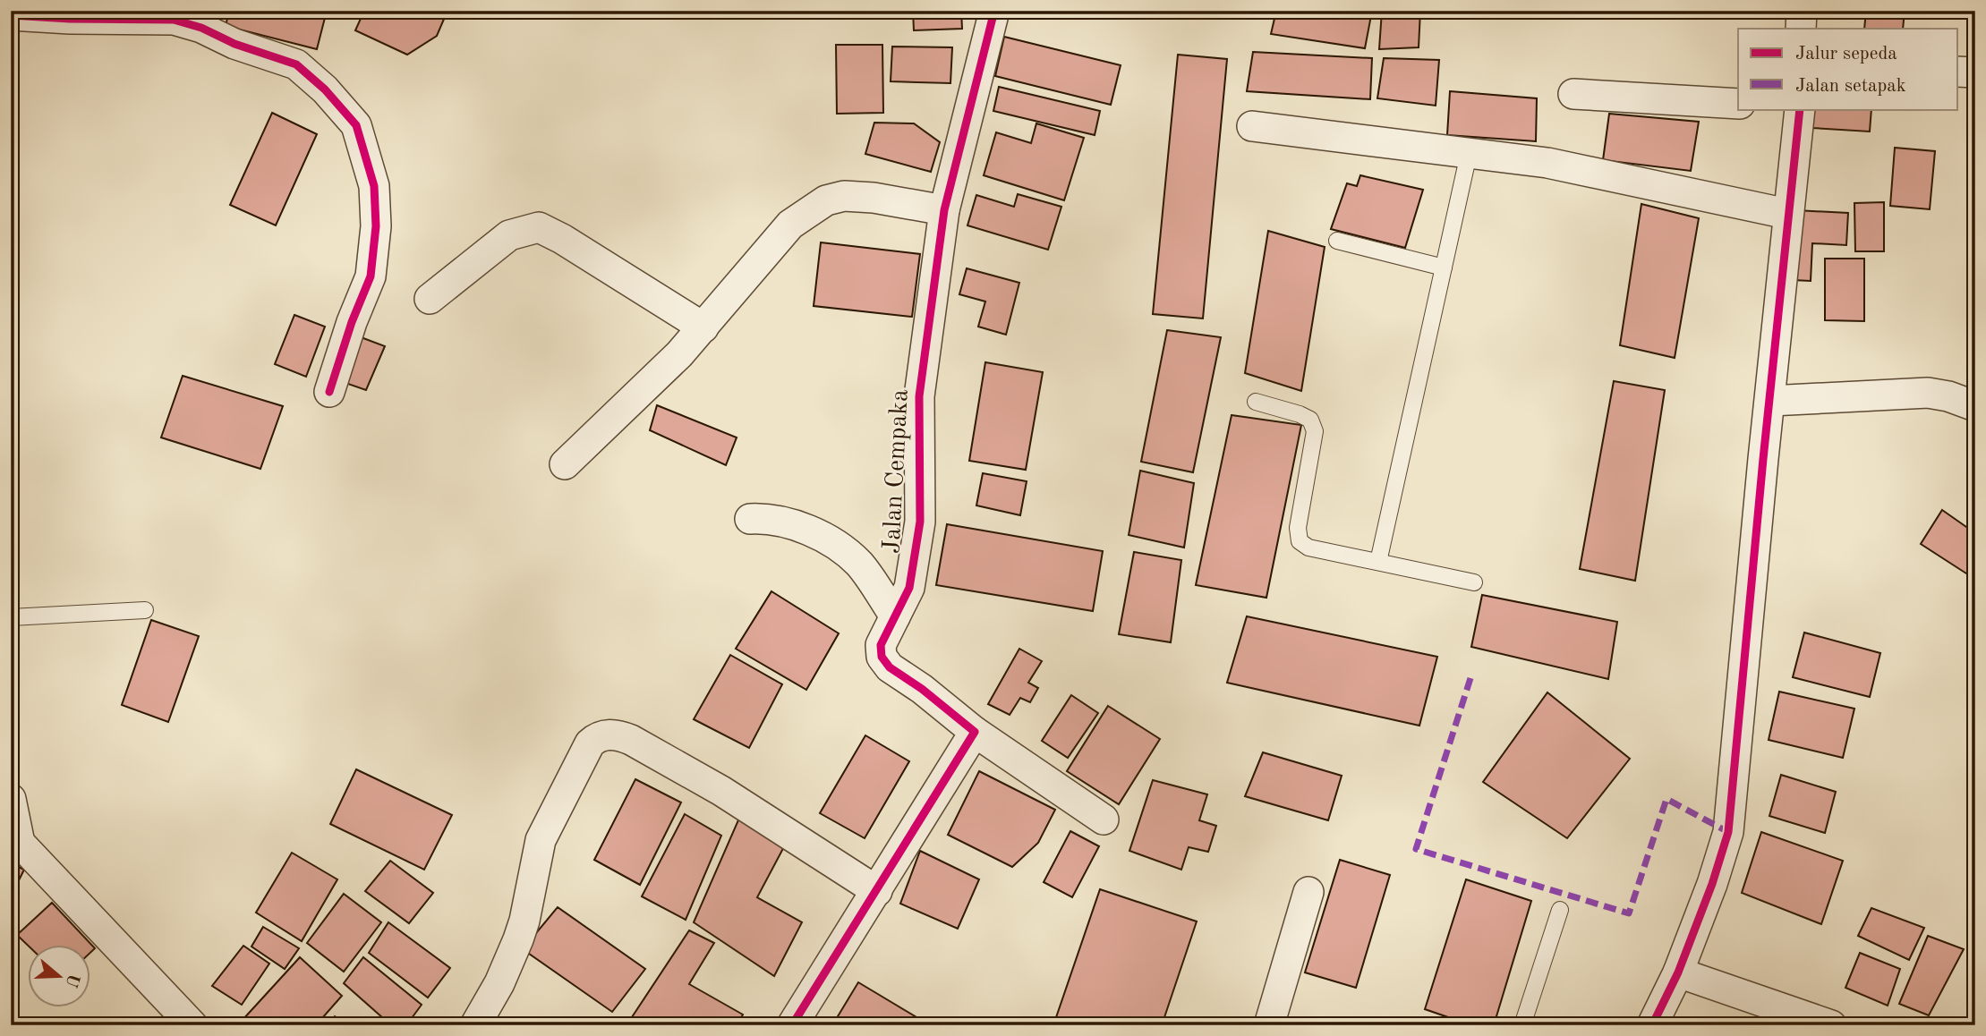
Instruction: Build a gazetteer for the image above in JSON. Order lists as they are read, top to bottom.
{
  "streets": {
    "street": ["Jalan Cempaka"]
  },
  "legend": ["Jalur sepeda", "Jalan setapak"],
  "north": "right"
}
